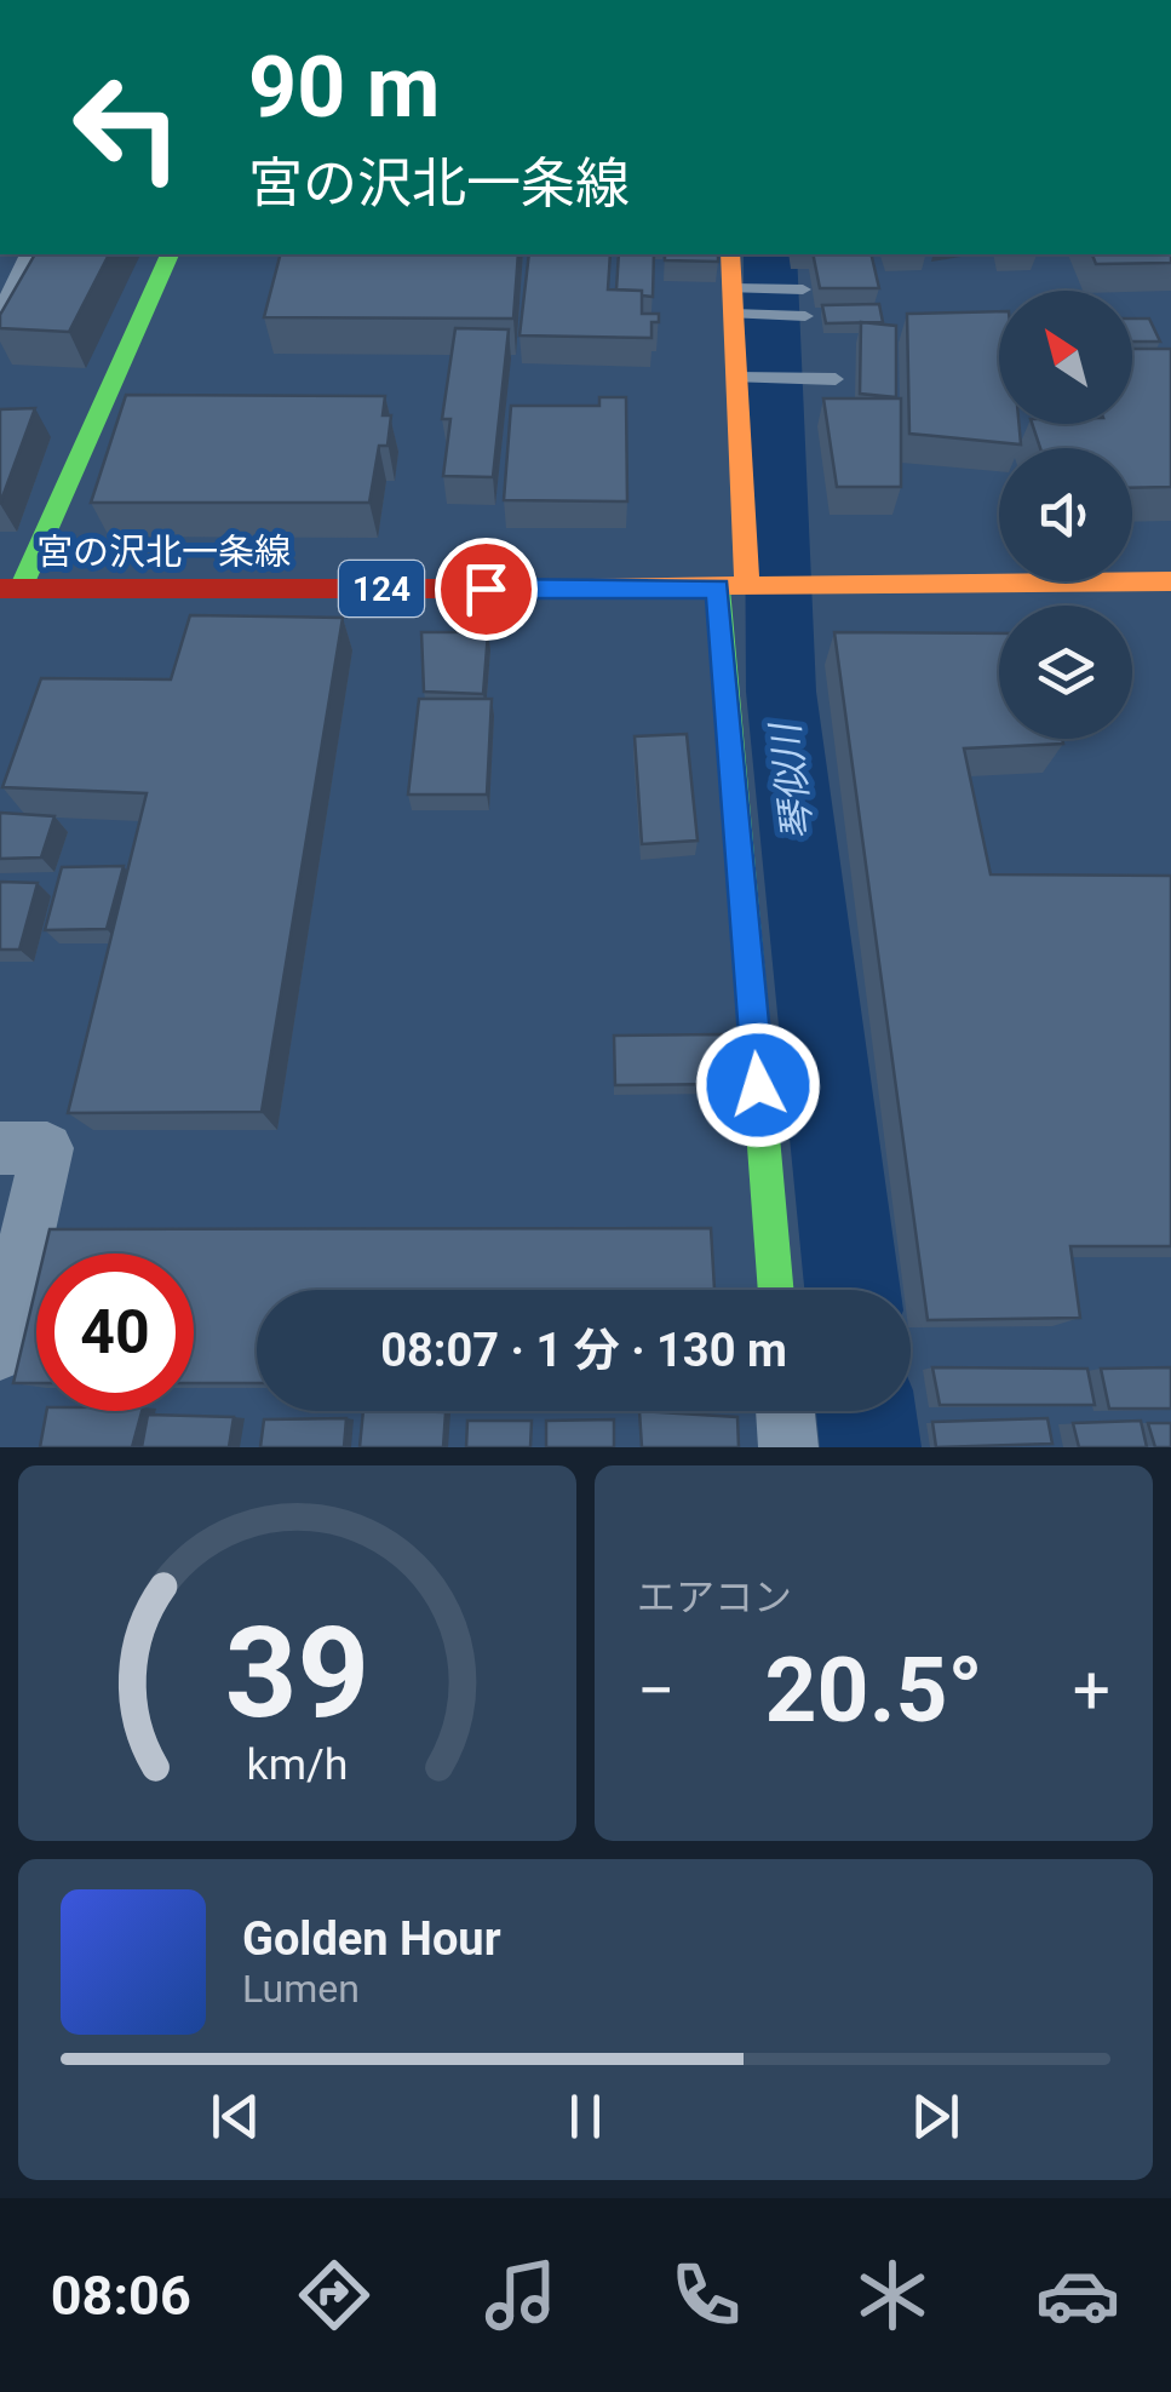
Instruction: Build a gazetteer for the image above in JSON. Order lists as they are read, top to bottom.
{
  "streets": {
    "street": ["宮の沢北一条線", "124"]
  },
  "crossings": [
    ["宮の沢北一条線", "124"]
  ],
  "water": ["琴似川"],
  "north": "top left",
  "page": {
    "turn": ["90 m", "宮の沢北一条線"],
    "limit": "40",
    "trip": "08:07 · 1 分 · 130 m",
    "tile": "エアコン",
    "heat": ["−", "20.5°", "+"],
    "song": ["Golden Hour", "Lumen"],
    "tabs": "08:06",
    "gauge": ["39", "km/h"]
  }
}
